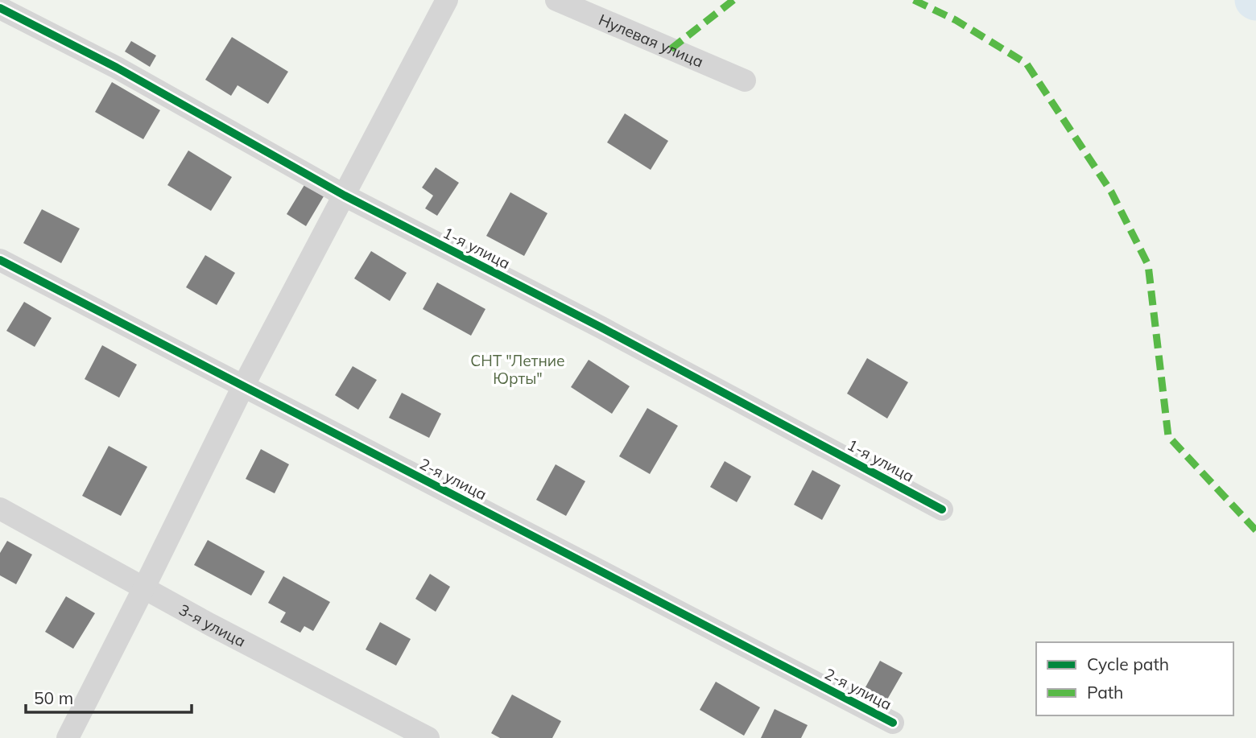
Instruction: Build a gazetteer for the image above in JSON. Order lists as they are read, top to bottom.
{
  "streets": {
    "street": [
      "Нулевая улица",
      "1-я улица",
      "2-я улица",
      "3-я улица"
    ]
  },
  "parks": ["СНТ \"Летние Юрты\""],
  "legend": ["Cycle path", "Path"],
  "scale_bar": "50 m"
}
